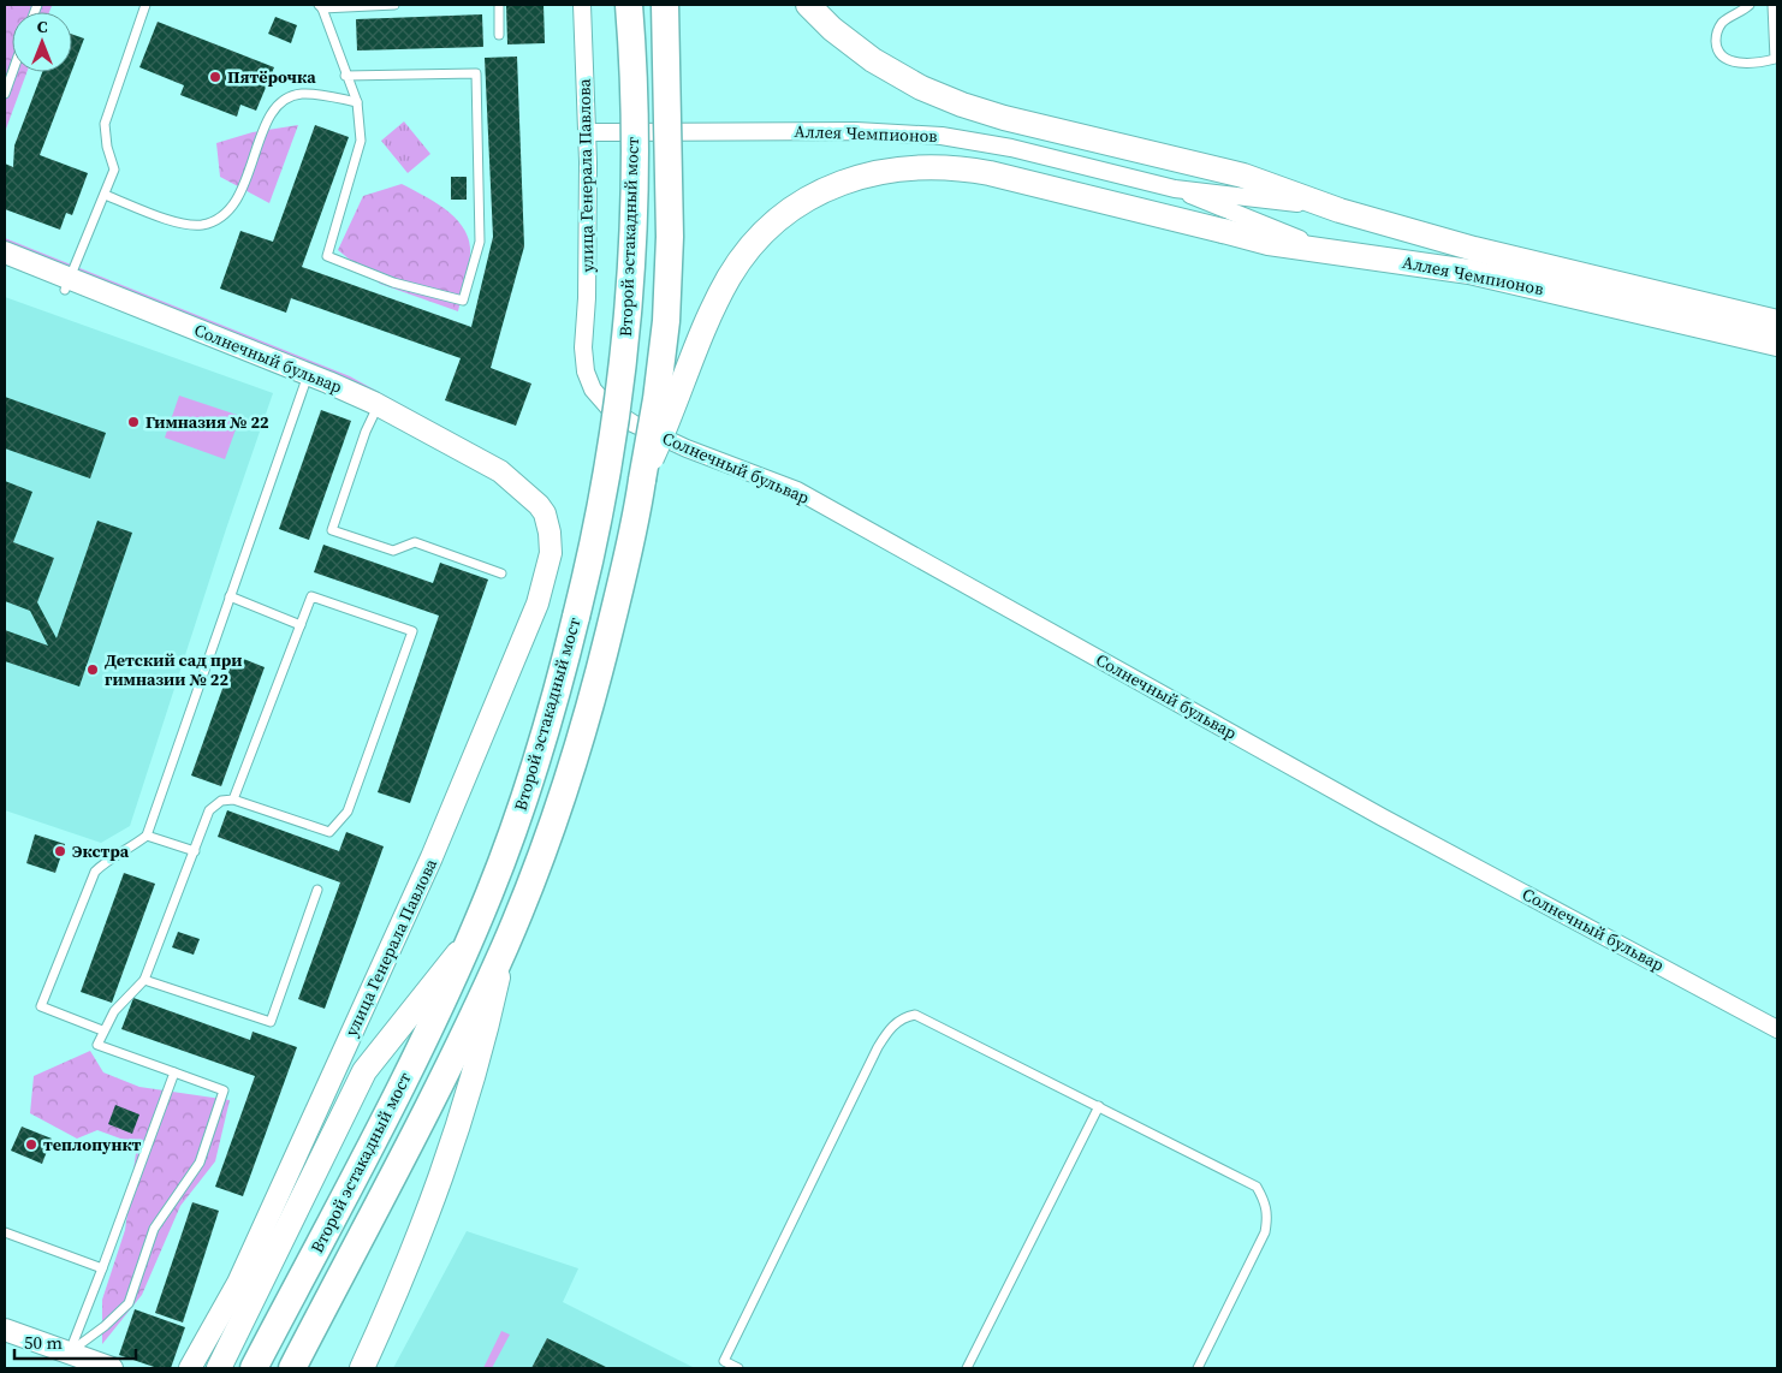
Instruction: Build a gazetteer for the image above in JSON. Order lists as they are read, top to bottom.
{
  "streets": {
    "main road": ["Аллея Чемпионов", "Второй эстакадный мост"],
    "street": ["улица Генерала Павлова", "Солнечный бульвар"]
  },
  "crossings": [
    ["Аллея Чемпионов", "улица Генерала Павлова"],
    ["улица Генерала Павлова", "Солнечный бульвар"]
  ],
  "places": [
    "Пятёрочка",
    "Гимназия № 22",
    "Детский сад при гимназии № 22",
    "Экстра",
    "теплопункт"
  ],
  "scale_bar": "50 m",
  "north": "top"
}
